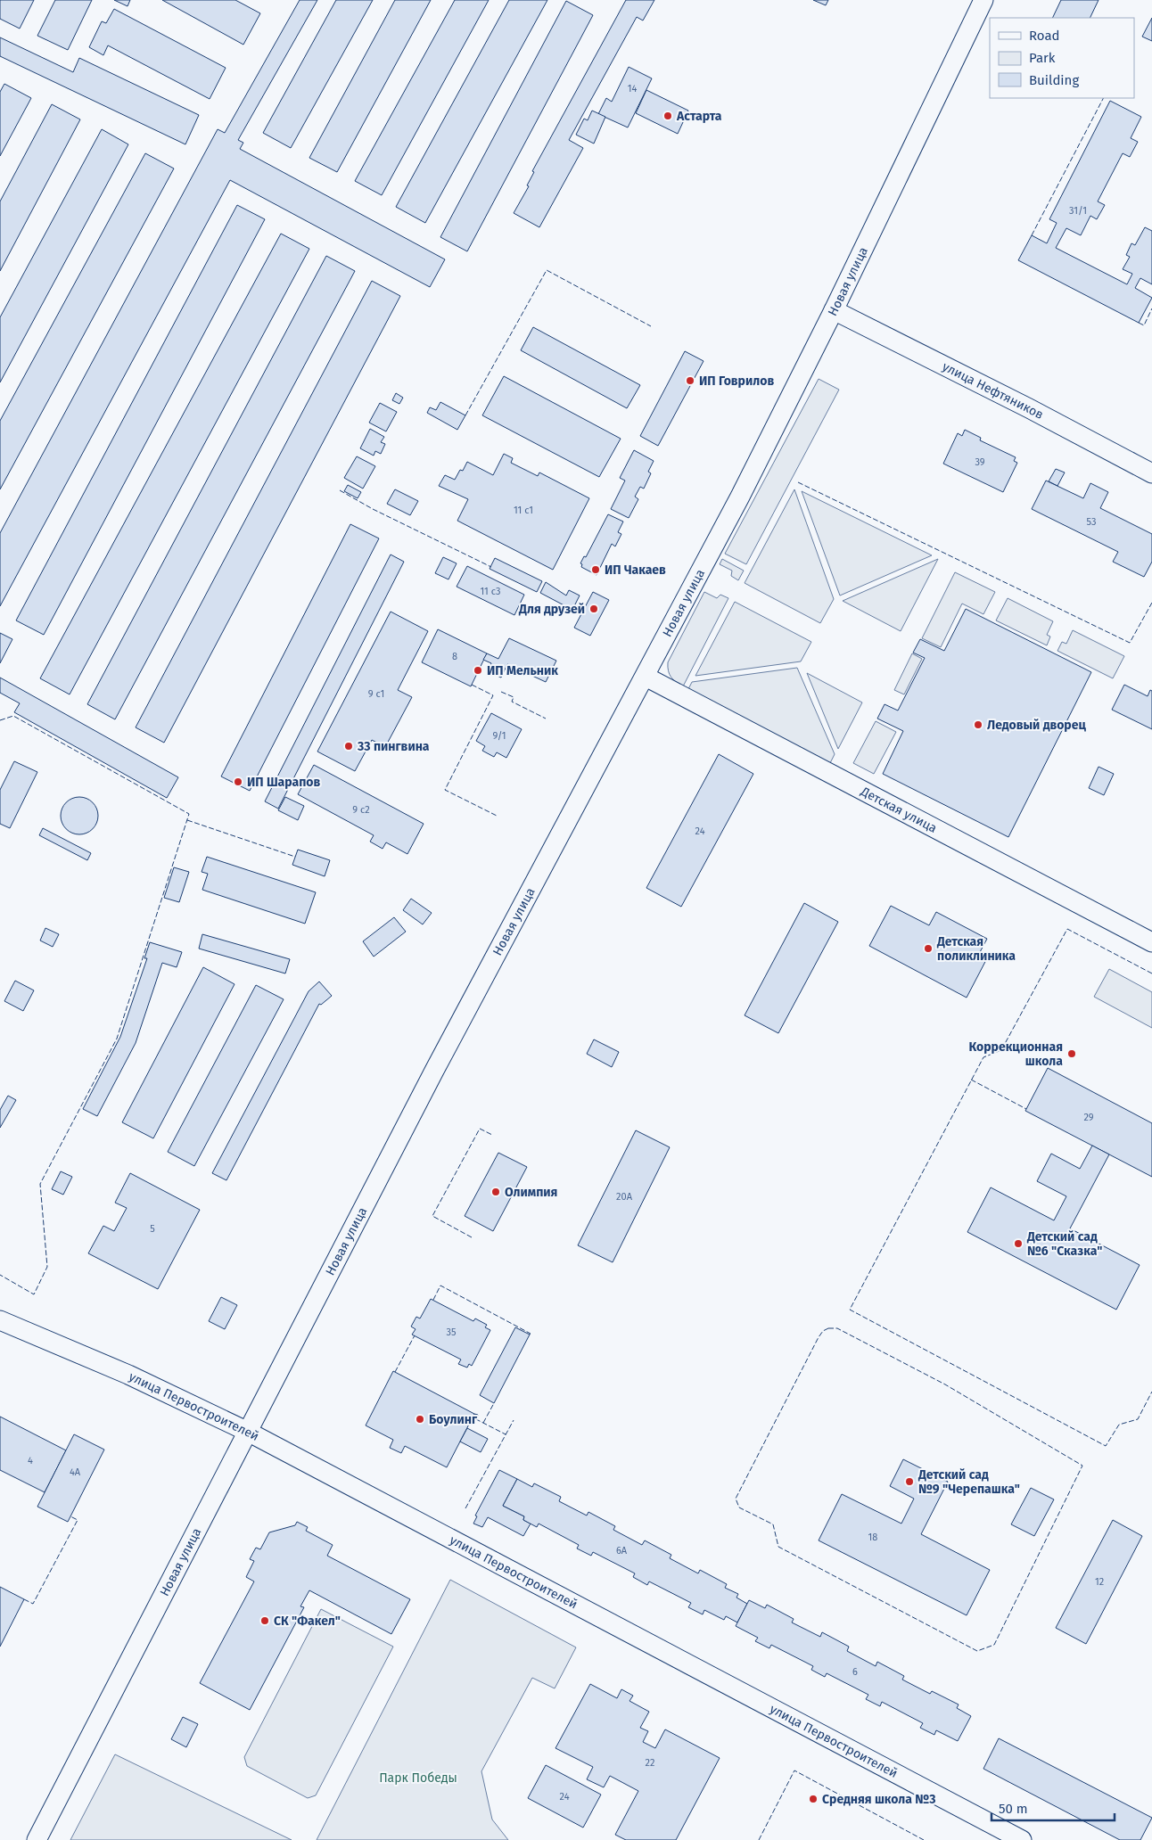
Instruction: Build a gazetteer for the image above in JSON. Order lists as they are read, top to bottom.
{
  "streets": {
    "street": [
      "Новая улица",
      "улица Нефтяников",
      "Детская улица",
      "улица Первостроителей"
    ]
  },
  "crossings": [
    ["Новая улица", "улица Нефтяников"],
    ["Новая улица", "Детская улица"],
    ["Новая улица", "улица Первостроителей"]
  ],
  "parks": ["Парк Победы"],
  "places": [
    "Астарта",
    "ИП Говрилов",
    "ИП Чакаев",
    "Для друзей",
    "ИП Мельник",
    "Ледовый дворец",
    "33 пингвина",
    "ИП Шарапов",
    "Детская поликлиника",
    "Коррекционная школа",
    "Олимпия",
    "Детский сад №6 \"Сказка\"",
    "Боулинг",
    "Детский сад №9 \"Черепашка\"",
    "СК \"Факел\"",
    "Средняя школа №3"
  ],
  "house_numbers": [
    "14",
    "31/1",
    "39",
    "11 с1",
    "53",
    "11 с3",
    "8",
    "9 с1",
    "9/1",
    "9 с2",
    "24",
    "29",
    "20А",
    "5",
    "35",
    "4",
    "4А",
    "18",
    "6А",
    "12",
    "6",
    "22",
    "24"
  ],
  "legend": ["Road", "Park", "Building"],
  "scale_bar": "50 m"
}
